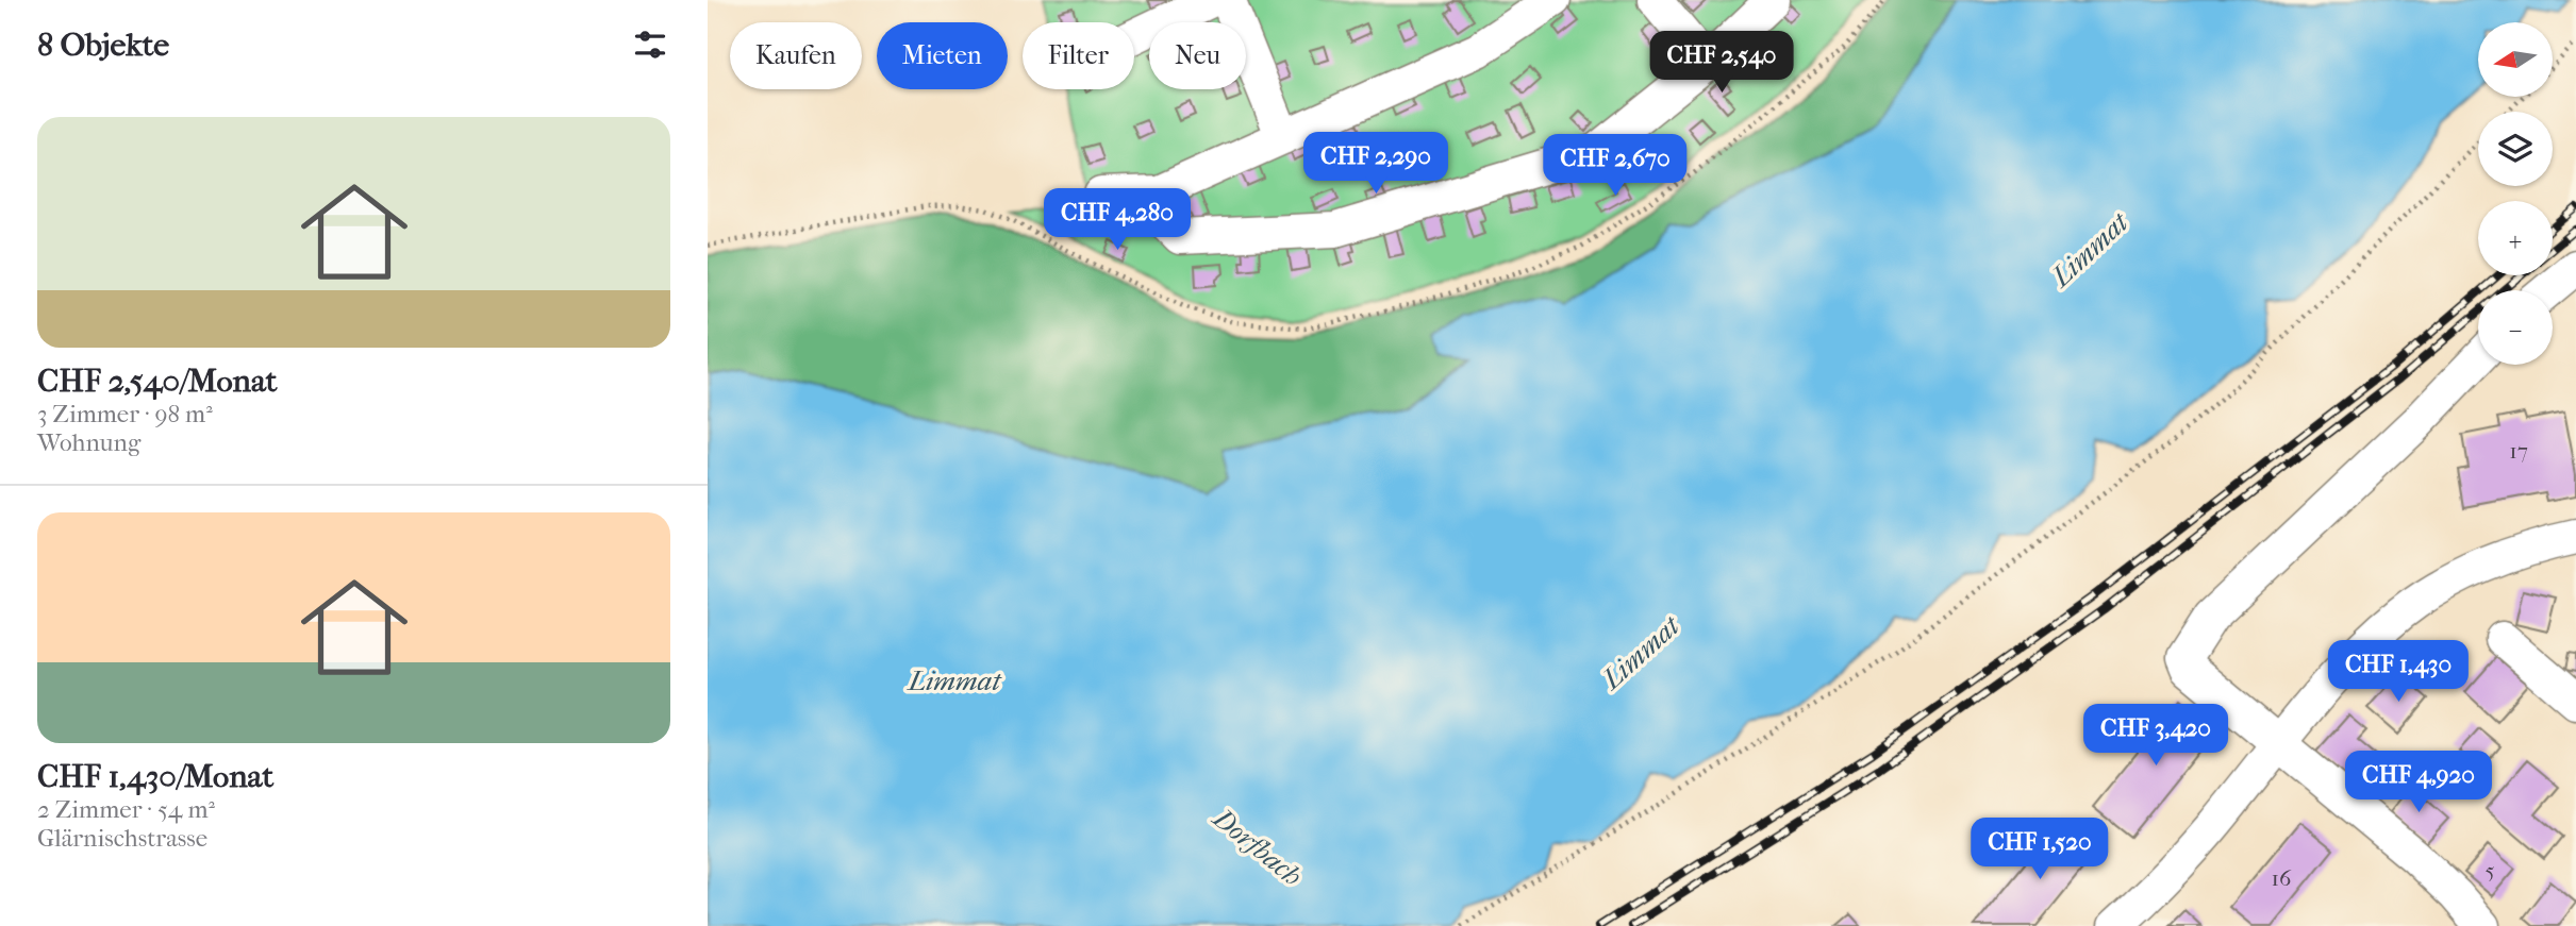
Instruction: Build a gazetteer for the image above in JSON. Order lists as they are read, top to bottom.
{
  "water": ["Limmat", "Dorfbach"],
  "house_numbers": ["17", "5", "16"],
  "north": "left",
  "page": {
    "heading": "8 Objekte",
    "map_buttons": ["+", "−"],
    "chip": [
      "Kaufen",
      "Mieten",
      "Filter",
      "Neu"
    ],
    "price": [
      "CHF 2,540",
      "CHF 2,290",
      "CHF 2,670",
      "CHF 4,280",
      "CHF 1,430",
      "CHF 3,420",
      "CHF 4,920",
      "CHF 1,520"
    ],
    "list": [
      {
        "name": "CHF 2,540/Monat",
        "note": "3 Zimmer · 98 m² · Wohnung"
      },
      {
        "name": "CHF 1,430/Monat",
        "note": "2 Zimmer · 54 m² · Glärnischstrasse"
      }
    ]
  }
}
